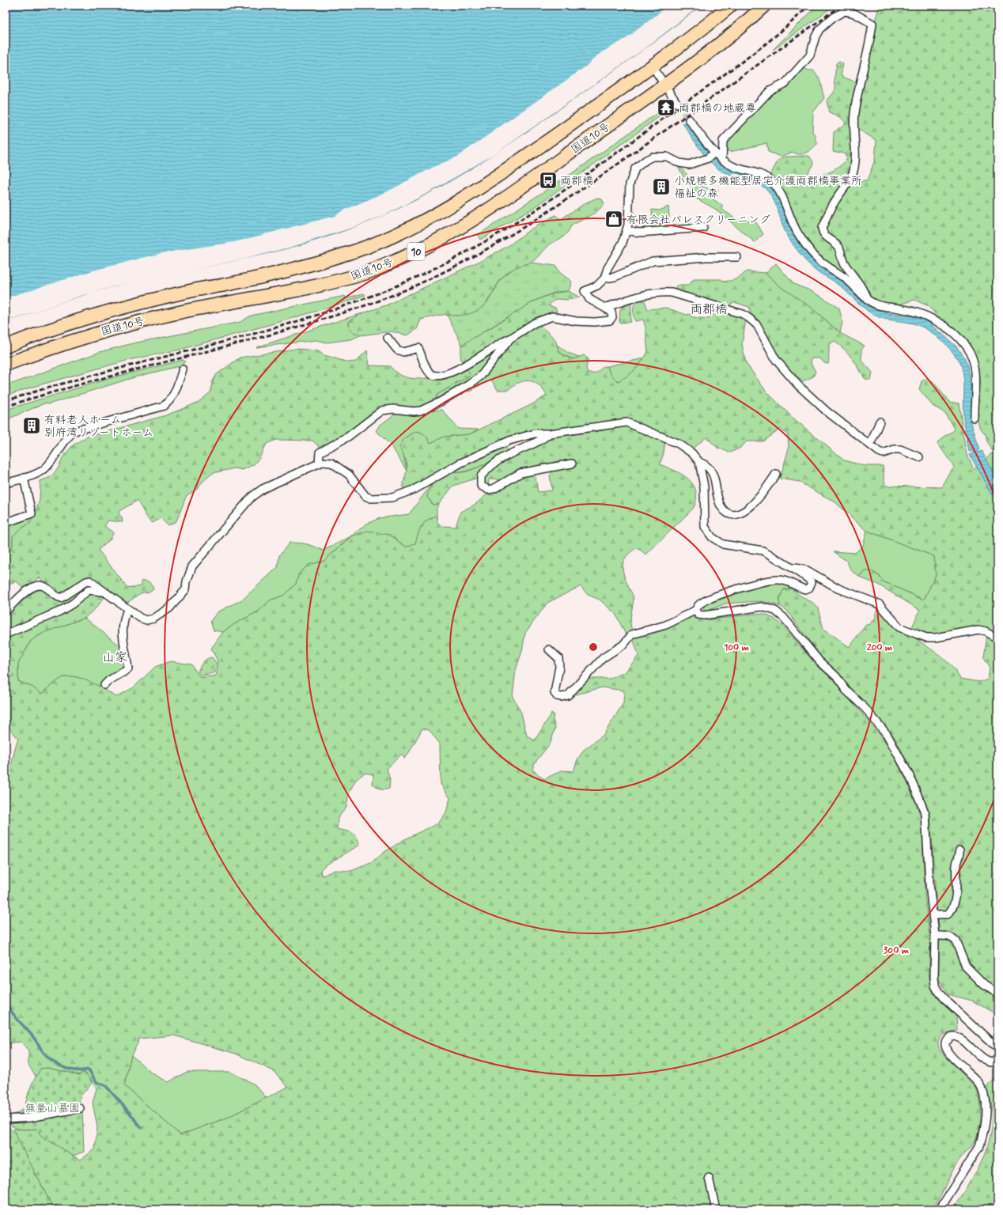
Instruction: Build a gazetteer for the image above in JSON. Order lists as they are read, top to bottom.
{
  "streets": {
    "highway": ["国道10号", "10"]
  },
  "districts": ["両郡橋", "山家"],
  "parks": ["無量山墓園"],
  "places": {
    "temple": ["両郡橋の地蔵尊"],
    "bus stop": ["両郡橋"],
    "building": ["小規模多機能型居宅介護両郡橋事業所 福祉の森", "有料老人ホーム 別府湾リゾートホーム"],
    "shop": ["有限会社パレスクリーニング"]
  },
  "rings": ["100 m", "200 m", "300 m"]
}
